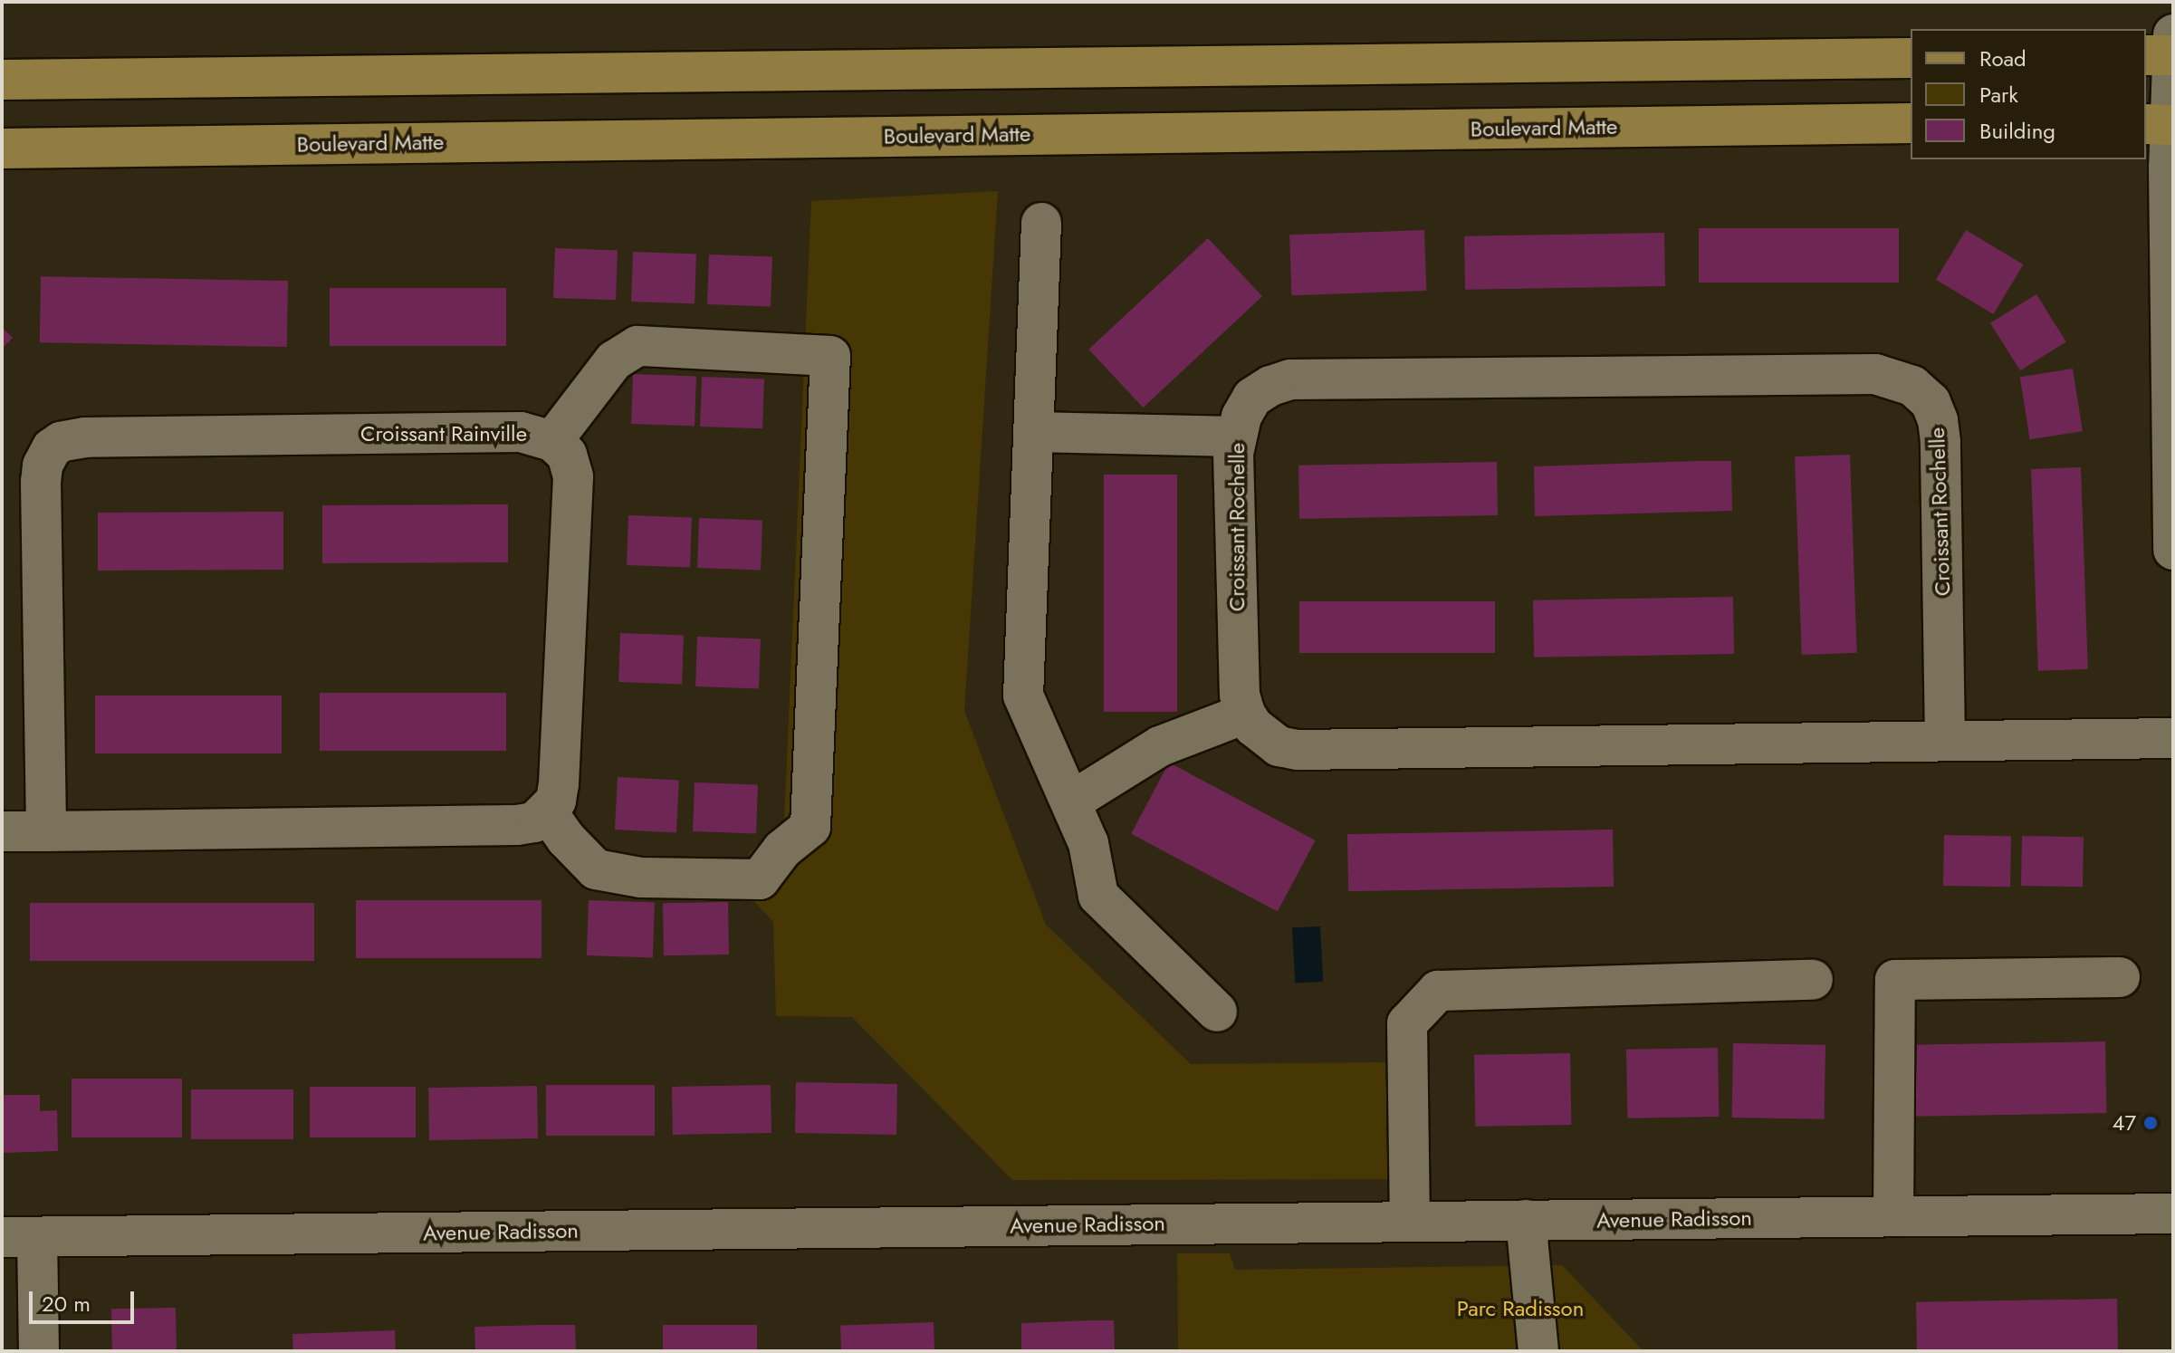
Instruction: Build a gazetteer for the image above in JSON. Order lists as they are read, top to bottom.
{
  "streets": {
    "main road": ["Boulevard Matte"],
    "street": ["Croissant Rainville", "Croissant Rochelle", "Avenue Radisson"]
  },
  "parks": ["Parc Radisson"],
  "places": ["47"],
  "legend": ["Road", "Park", "Building"],
  "scale_bar": "20 m"
}
